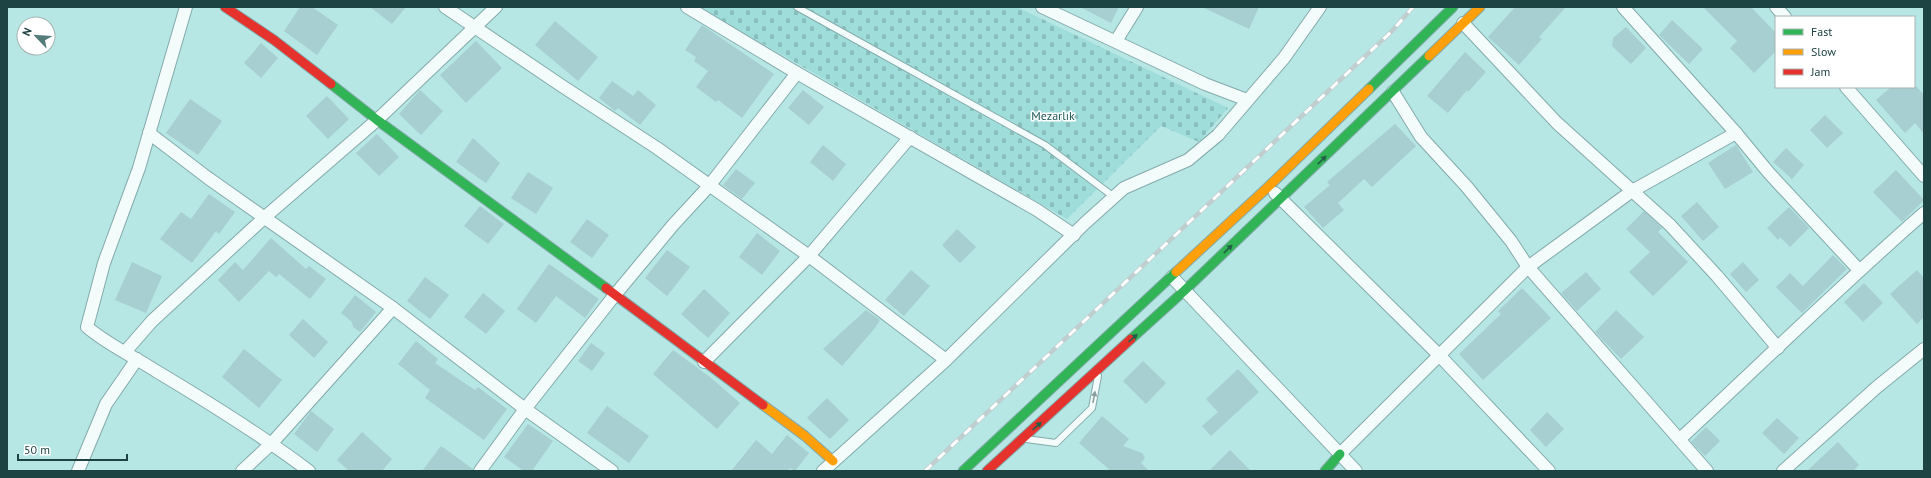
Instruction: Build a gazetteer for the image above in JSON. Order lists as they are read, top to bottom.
{
  "parks": ["Mezarlık"],
  "legend": ["Fast", "Slow", "Jam"],
  "scale_bar": "50 m",
  "north": "top left"
}
